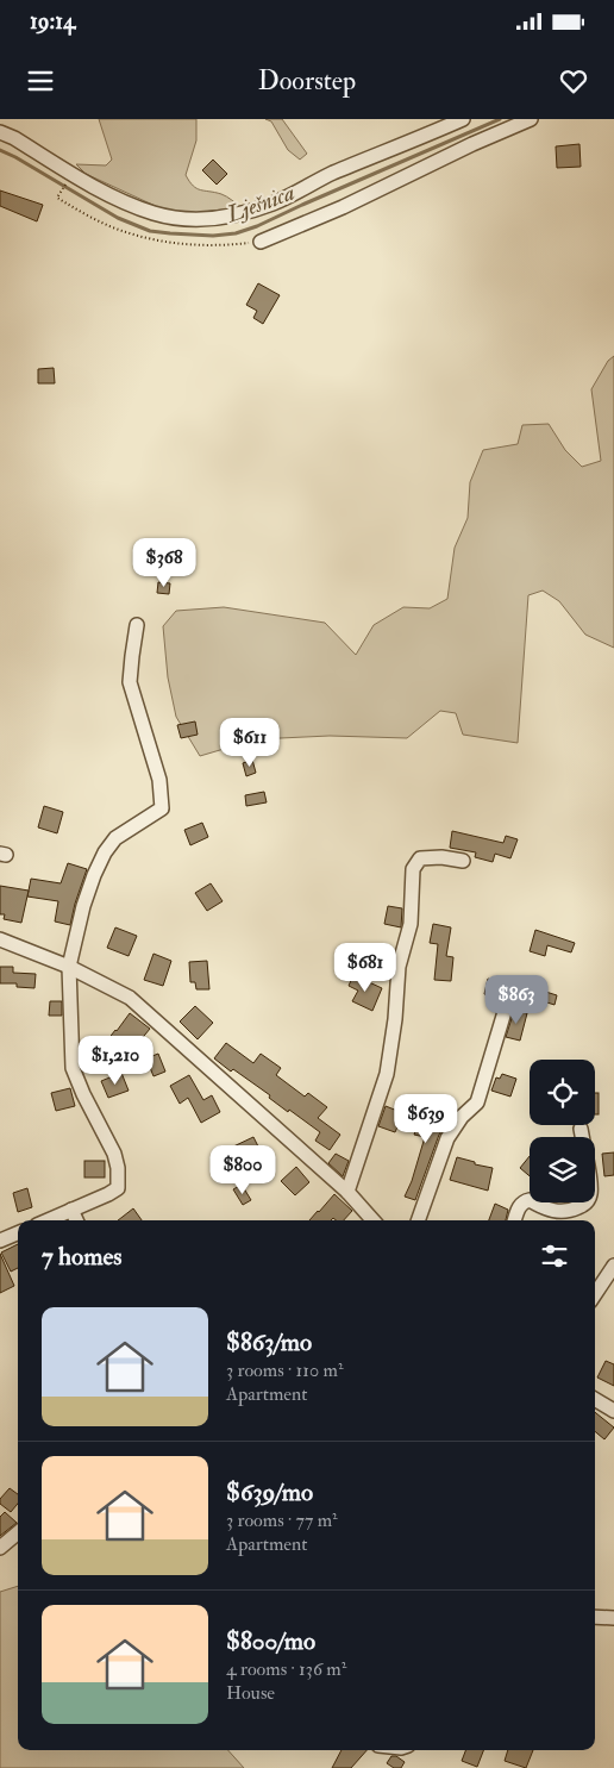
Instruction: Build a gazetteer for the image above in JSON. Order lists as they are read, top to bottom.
{
  "water": ["Lješnica"],
  "page": {
    "status": "19:14",
    "header": "Doorstep",
    "price": [
      "$368",
      "$611",
      "$681",
      "$863",
      "$1,210",
      "$639",
      "$800"
    ],
    "heading": "7 homes",
    "list": [
      {
        "name": "$863/mo",
        "note": "3 rooms · 110 m² · Apartment"
      },
      {
        "name": "$639/mo",
        "note": "3 rooms · 77 m² · Apartment"
      },
      {
        "name": "$800/mo",
        "note": "4 rooms · 136 m² · House"
      }
    ]
  }
}
